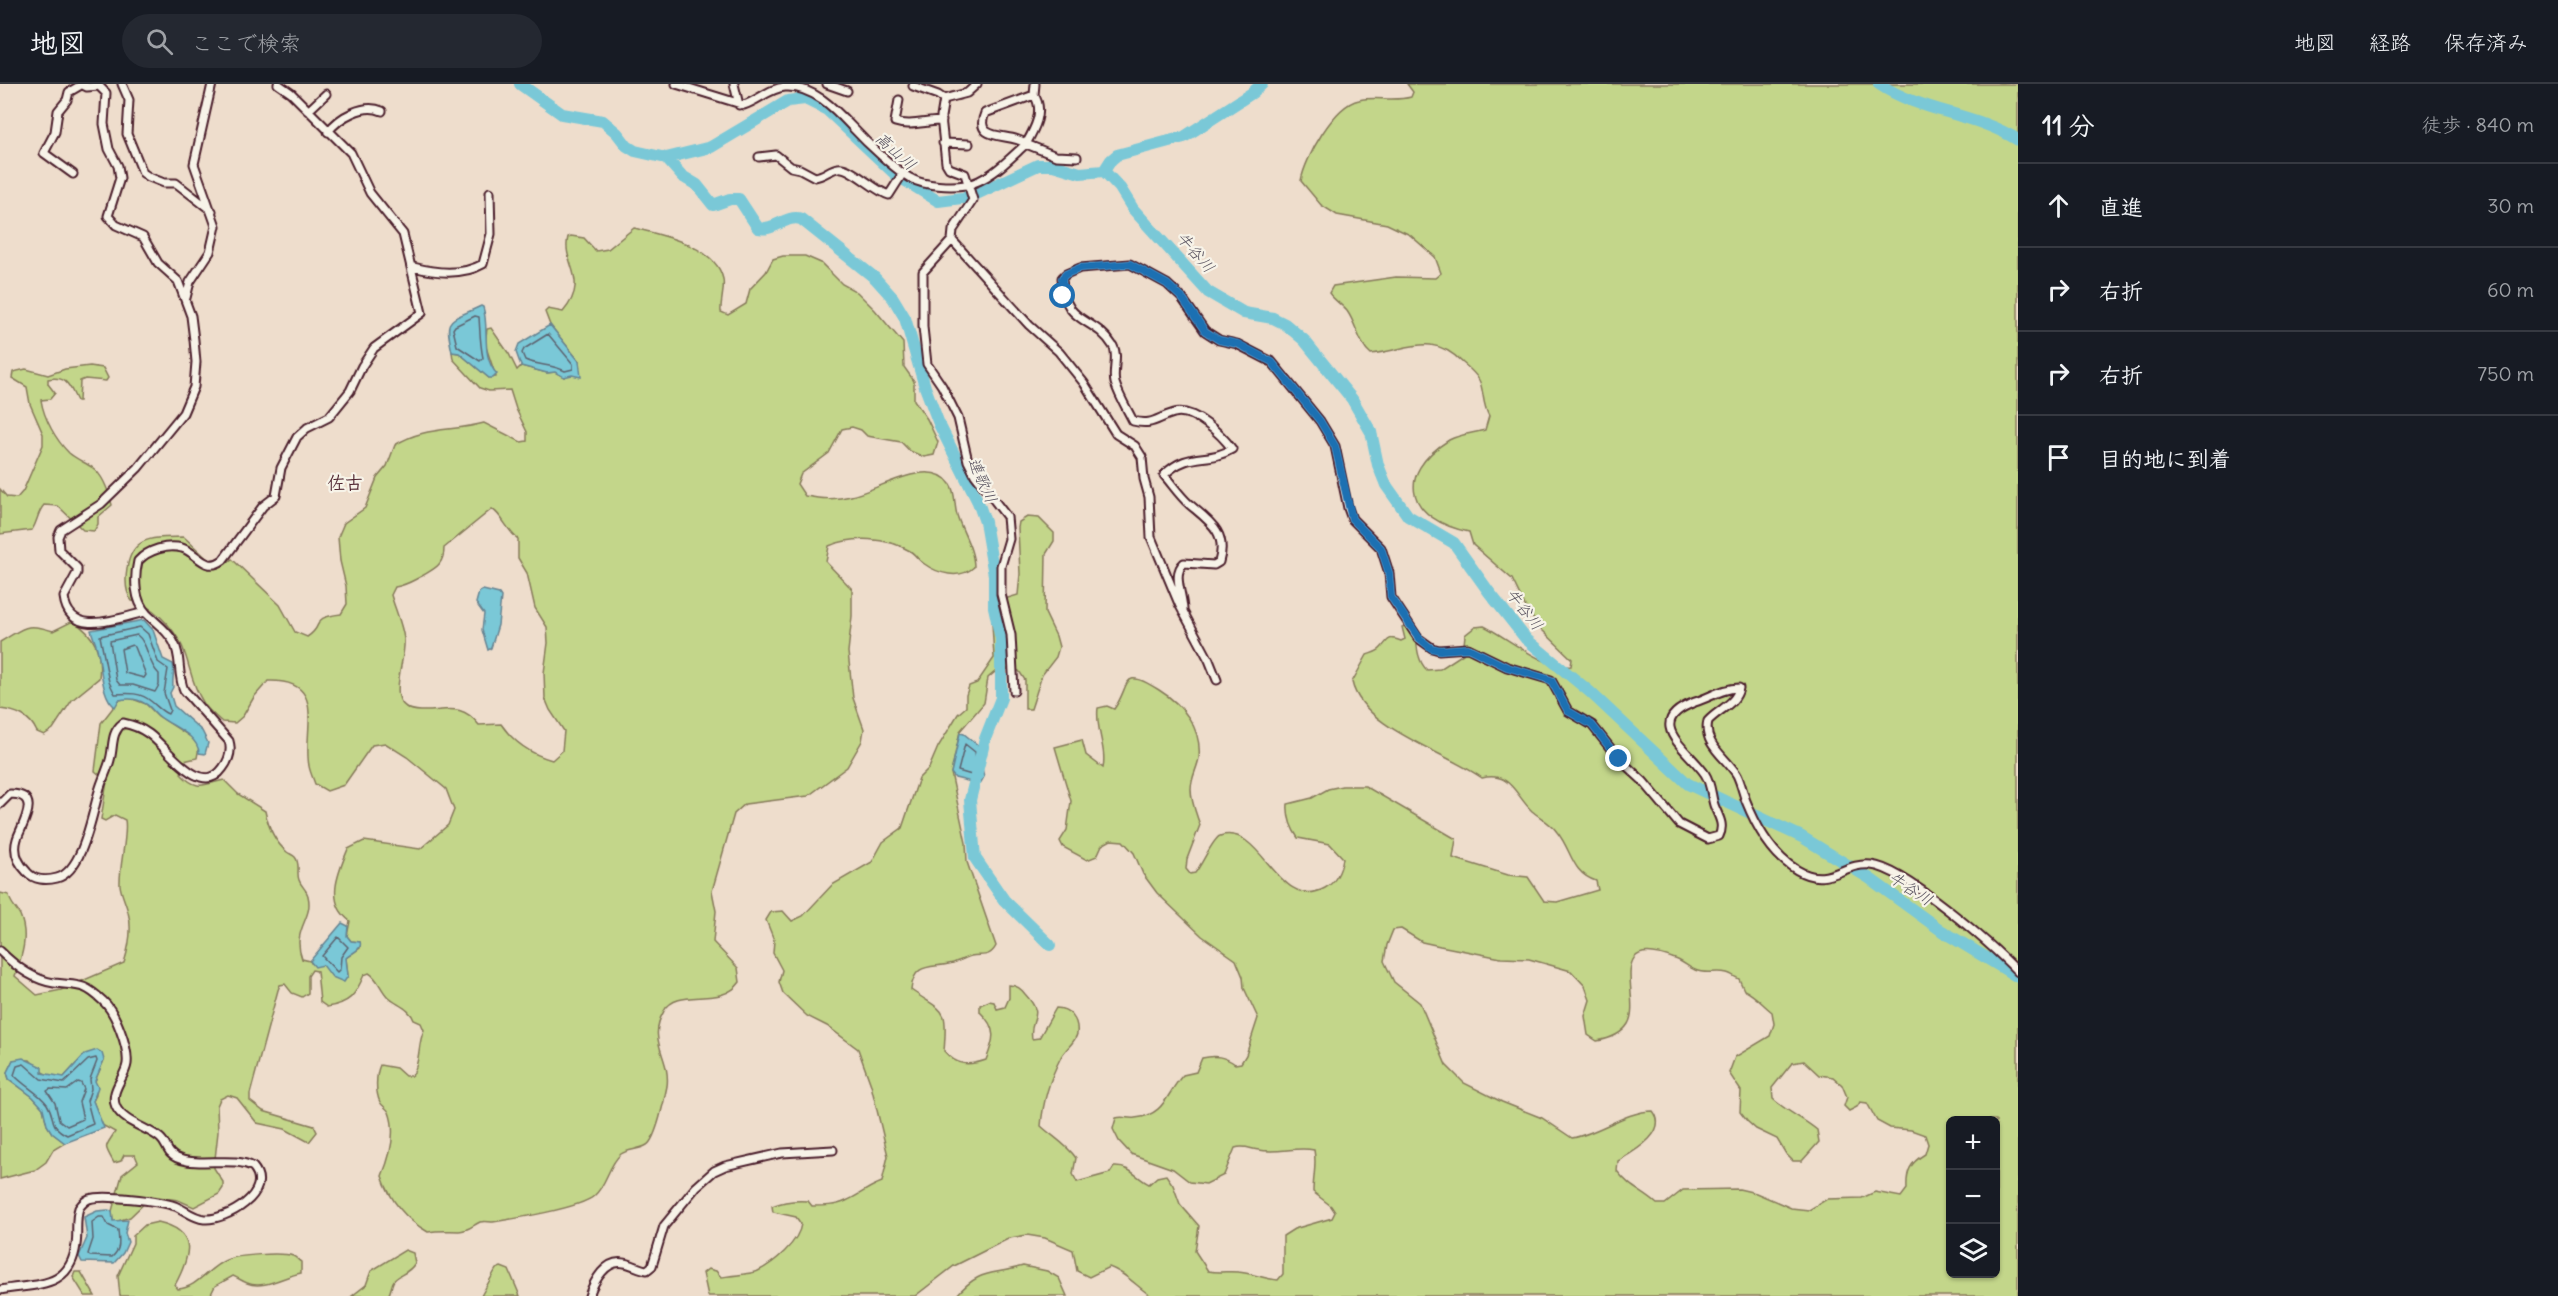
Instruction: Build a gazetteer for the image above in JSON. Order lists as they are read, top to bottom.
{
  "districts": ["佐古"],
  "water": ["高山川", "牛谷川", "連歌川"],
  "page": {
    "header": "地図",
    "search": "ここで検索",
    "nav": ["地図", "経路", "保存済み"],
    "heading": ["11 分", "徒歩 · 840 m"],
    "list": [
      ["直進", "30 m"],
      ["右折", "60 m"],
      ["右折", "750 m"],
      "目的地に到着"
    ],
    "map_buttons": ["+", "−"]
  }
}
